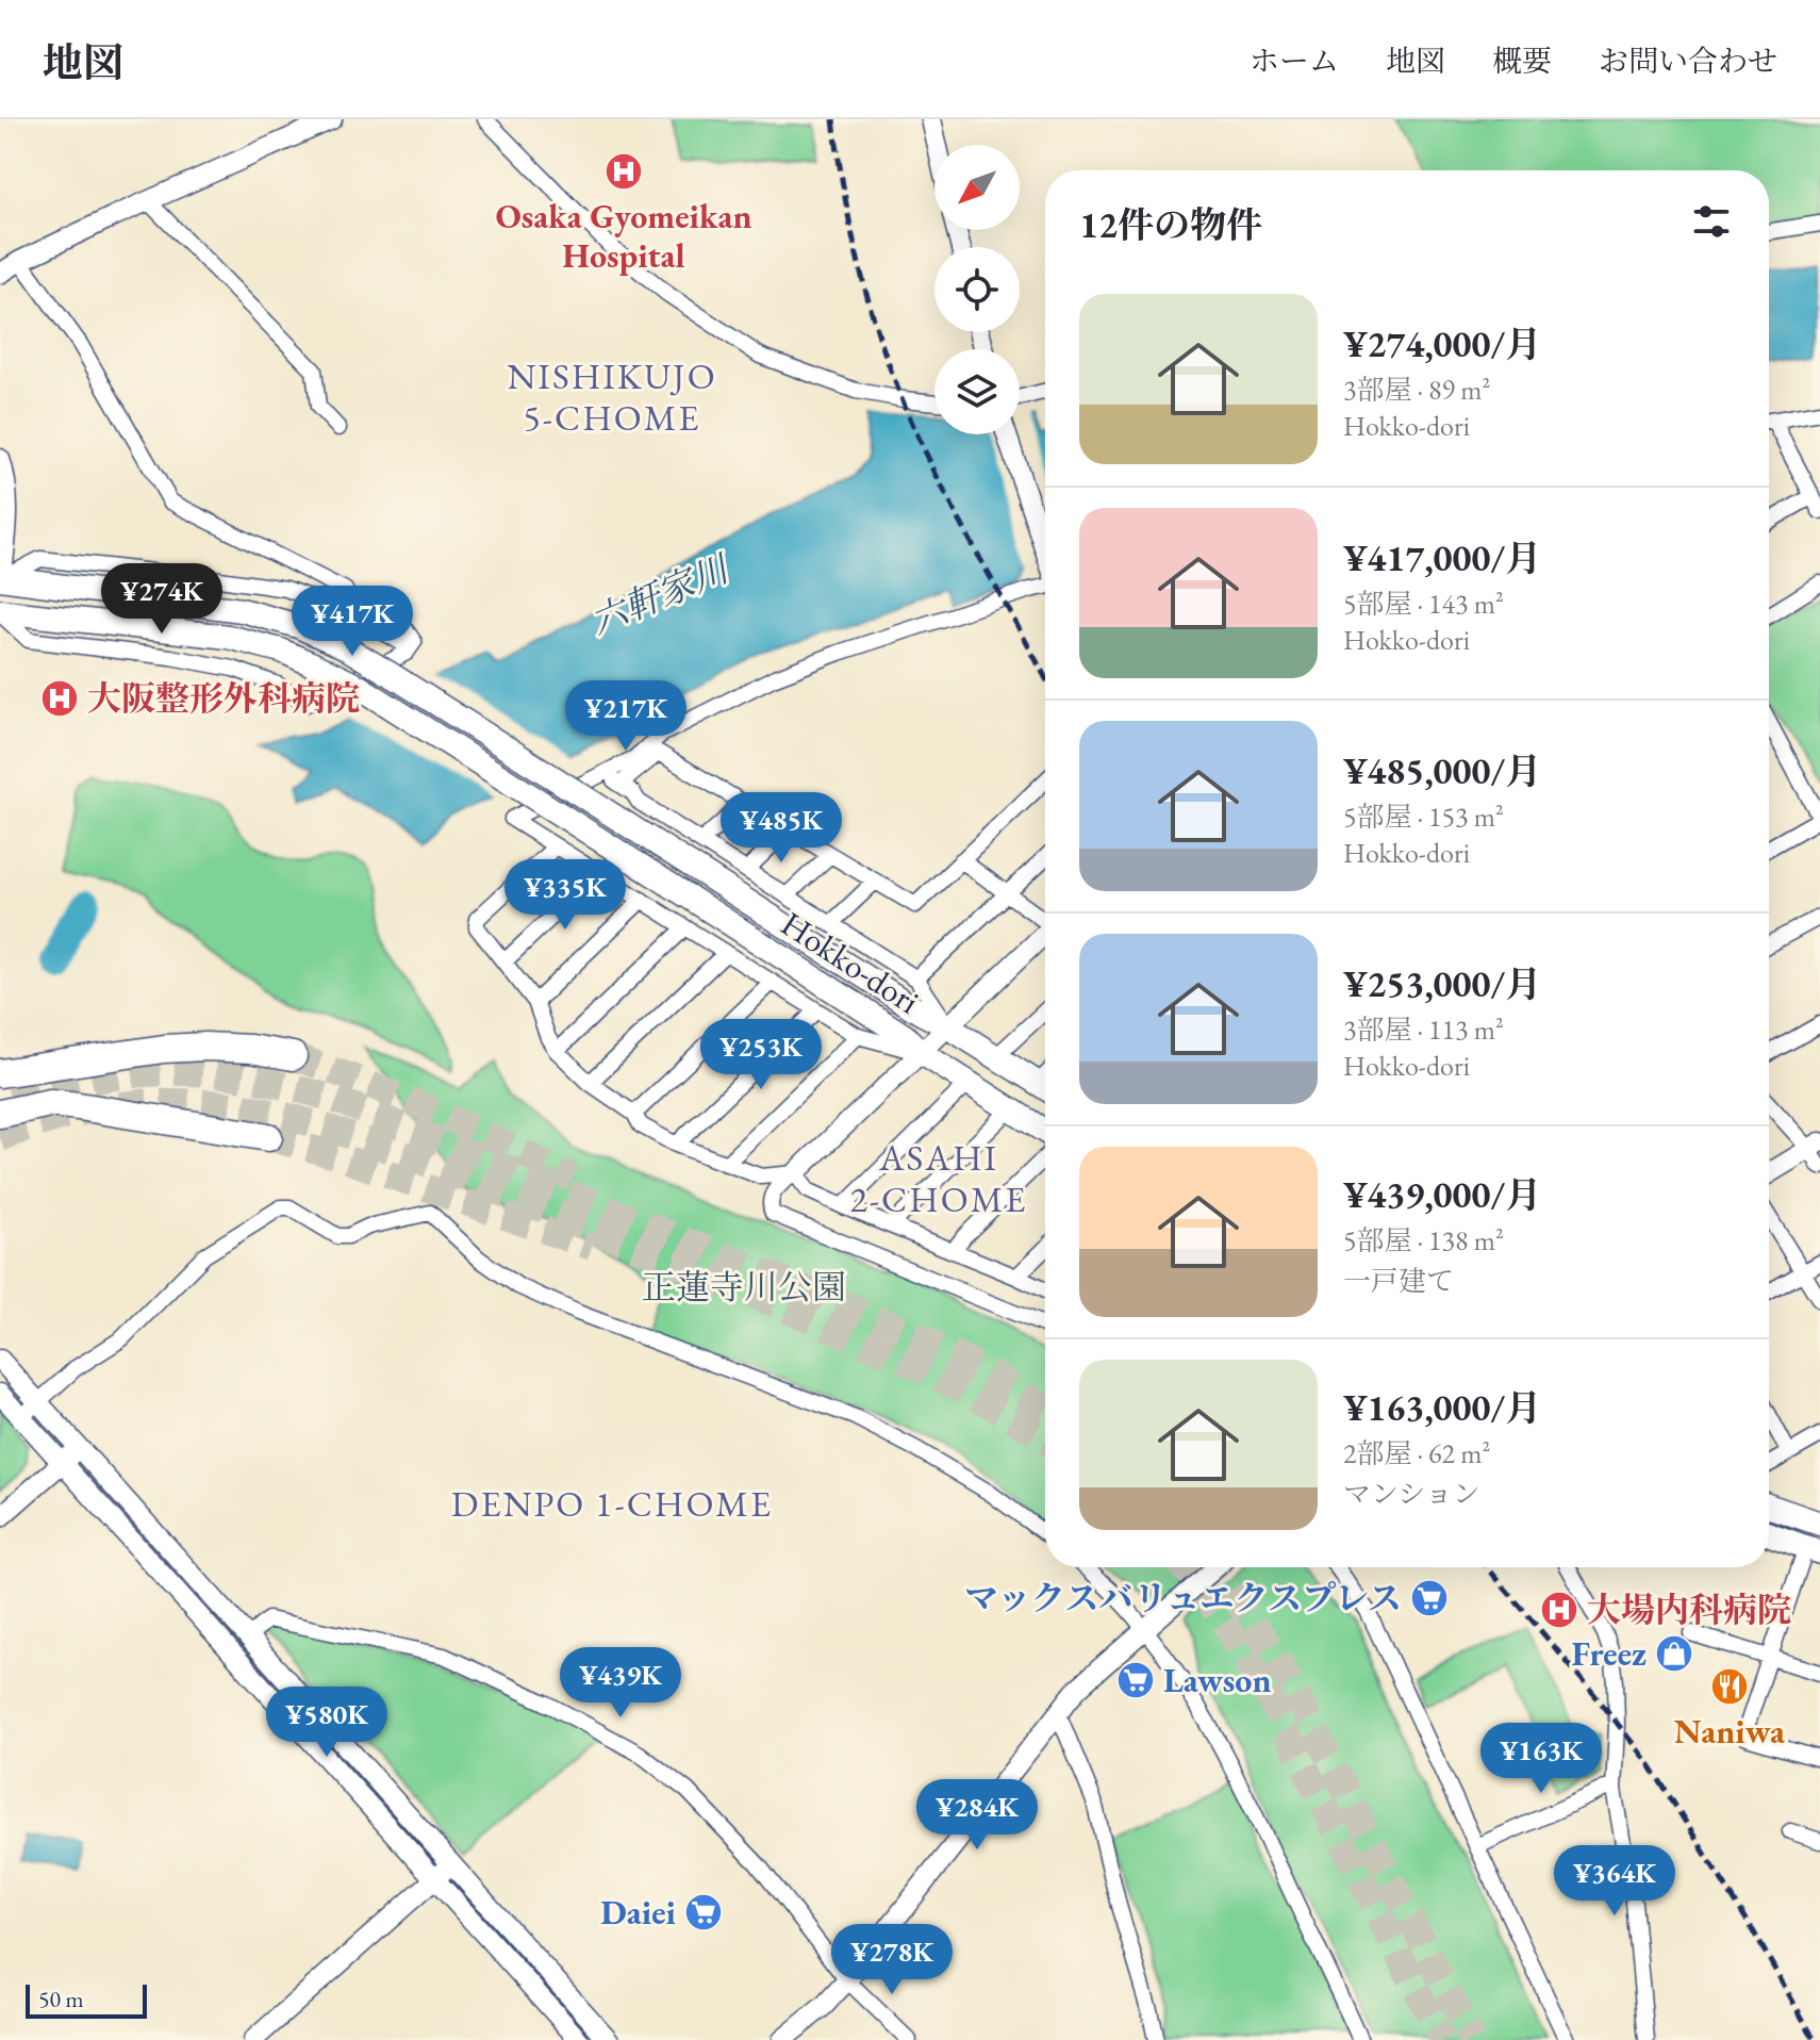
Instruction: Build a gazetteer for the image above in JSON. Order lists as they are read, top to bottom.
{
  "streets": {
    "main road": ["Hokko-dori"]
  },
  "districts": ["NISHIKUJO 5-CHOME", "ASAHI 2-CHOME", "DENPO 1-CHOME"],
  "water": ["六軒家川"],
  "parks": ["正蓮寺川公園"],
  "places": {
    "hospital": ["Osaka Gyomeikan Hospital", "大阪整形外科病院", "大場内科病院"],
    "supermarket": ["マックスバリュエクスプレス", "Lawson", "Daiei"],
    "shop": ["Freez"],
    "restaurant": ["Naniwa"]
  },
  "scale_bar": "50 m",
  "north": "bottom left",
  "page": {
    "header": "地図",
    "nav": [
      "ホーム",
      "地図",
      "概要",
      "お問い合わせ"
    ],
    "heading": "12件の物件",
    "list": [
      {
        "name": "¥274,000/月",
        "note": "3部屋 · 89 m² · Hokko-dori"
      },
      {
        "name": "¥417,000/月",
        "note": "5部屋 · 143 m² · Hokko-dori"
      },
      {
        "name": "¥485,000/月",
        "note": "5部屋 · 153 m² · Hokko-dori"
      },
      {
        "name": "¥253,000/月",
        "note": "3部屋 · 113 m² · Hokko-dori"
      },
      {
        "name": "¥439,000/月",
        "note": "5部屋 · 138 m² · 一戸建て"
      },
      {
        "name": "¥163,000/月",
        "note": "2部屋 · 62 m² · マンション"
      }
    ],
    "price": [
      "¥274K",
      "¥417K",
      "¥217K",
      "¥485K",
      "¥335K",
      "¥253K",
      "¥439K",
      "¥580K",
      "¥163K",
      "¥284K",
      "¥364K",
      "¥278K"
    ],
    "scale": "50 m"
  }
}
